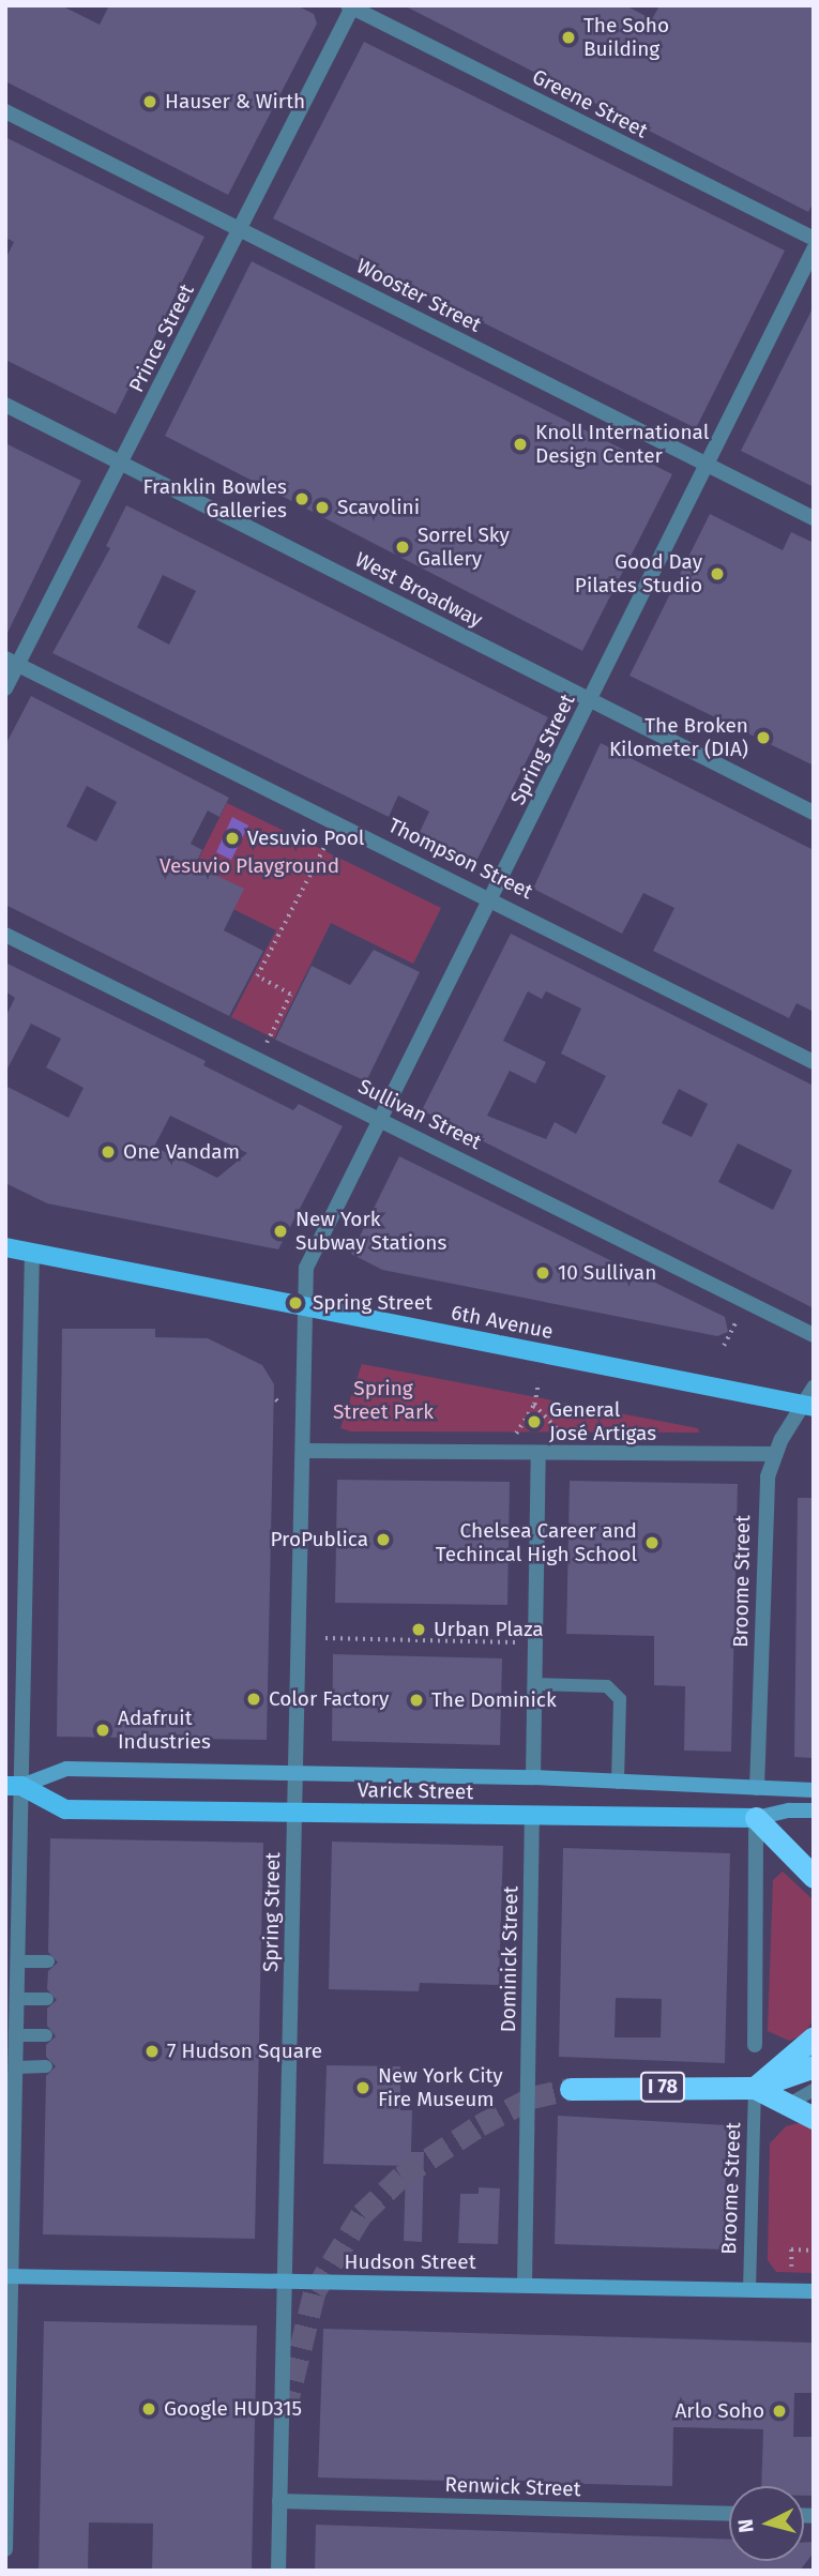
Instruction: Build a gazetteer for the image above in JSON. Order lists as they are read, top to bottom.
{
  "streets": {
    "highway": ["I 78"],
    "main road": ["6th Avenue", "Varick Street", "Hudson Street"],
    "street": [
      "Greene Street",
      "Wooster Street",
      "Prince Street",
      "West Broadway",
      "Spring Street",
      "Thompson Street",
      "Sullivan Street",
      "Broome Street",
      "Dominick Street",
      "Renwick Street"
    ]
  },
  "crossings": [
    ["Greene Street", "Prince Street"],
    ["Wooster Street", "Prince Street"],
    ["Wooster Street", "Spring Street"],
    ["Prince Street", "West Broadway"],
    ["Prince Street", "Thompson Street"],
    ["West Broadway", "Spring Street"],
    ["Spring Street", "Thompson Street"],
    ["Spring Street", "Sullivan Street"],
    ["Spring Street", "6th Avenue"],
    ["Spring Street", "Varick Street"],
    ["Spring Street", "Hudson Street"],
    ["Spring Street", "Renwick Street"],
    ["6th Avenue", "Broome Street"],
    ["Broome Street", "Varick Street"],
    ["Broome Street", "I 78"],
    ["Broome Street", "Hudson Street"],
    ["Varick Street", "Dominick Street"],
    ["Dominick Street", "Hudson Street"]
  ],
  "parks": ["Vesuvio Playground", "Spring Street Park"],
  "places": [
    "The Soho Building",
    "Hauser & Wirth",
    "Knoll International Design Center",
    "Franklin Bowles Galleries",
    "Scavolini",
    "Sorrel Sky Gallery",
    "Good Day Pilates Studio",
    "The Broken Kilometer (DIA)",
    "Vesuvio Pool",
    "One Vandam",
    "New York Subway Stations",
    "10 Sullivan",
    "Spring Street",
    "General José Artigas",
    "ProPublica",
    "Chelsea Career and Techincal High School",
    "Urban Plaza",
    "Color Factory",
    "The Dominick",
    "Adafruit Industries",
    "7 Hudson Square",
    "New York City Fire Museum",
    "Google HUD315",
    "Arlo Soho"
  ],
  "north": "left"
}
